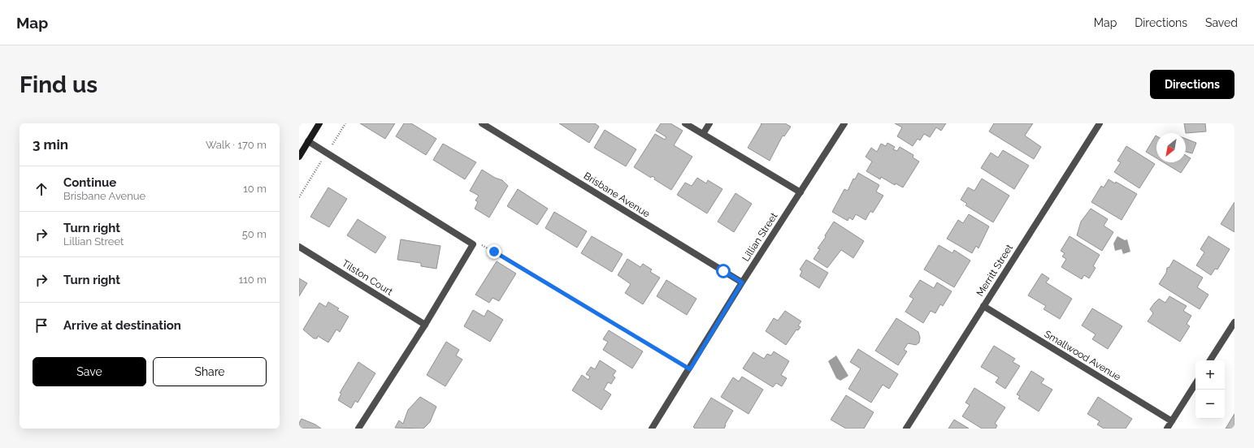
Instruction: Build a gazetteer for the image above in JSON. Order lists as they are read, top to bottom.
{
  "streets": {
    "street": [
      "Brisbane Avenue",
      "Lillian Street",
      "Merritt Street",
      "Tilston Court",
      "Smallwood Avenue"
    ]
  },
  "crossings": [
    ["Brisbane Avenue", "Lillian Street"],
    ["Merritt Street", "Smallwood Avenue"]
  ],
  "north": "bottom left",
  "page": {
    "header": "Map",
    "nav": ["Map", "Directions", "Saved"],
    "buttons": [
      "Directions",
      ["Save", "Share"]
    ],
    "title": "Find us",
    "heading": ["3 min", "Walk · 170 m"],
    "list": [
      ["Continue", "Brisbane Avenue", "10 m"],
      ["Turn right", "Lillian Street", "50 m"],
      ["Turn right", "110 m"],
      "Arrive at destination"
    ],
    "map_buttons": ["+", "−"]
  }
}
